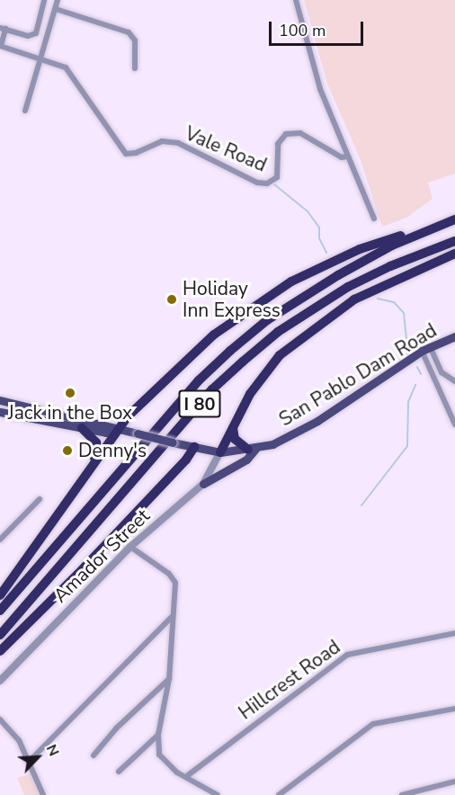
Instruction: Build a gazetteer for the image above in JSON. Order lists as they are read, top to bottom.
{
  "streets": {
    "highway": ["I 80"],
    "main road": ["San Pablo Dam Road"],
    "street": ["Vale Road", "Amador Street", "Hillcrest Road"]
  },
  "crossings": [
    ["San Pablo Dam Road", "Amador Street"]
  ],
  "places": ["Holiday Inn Express", "Jack in the Box", "Denny's"],
  "scale_bar": "100 m",
  "north": "top right"
}
